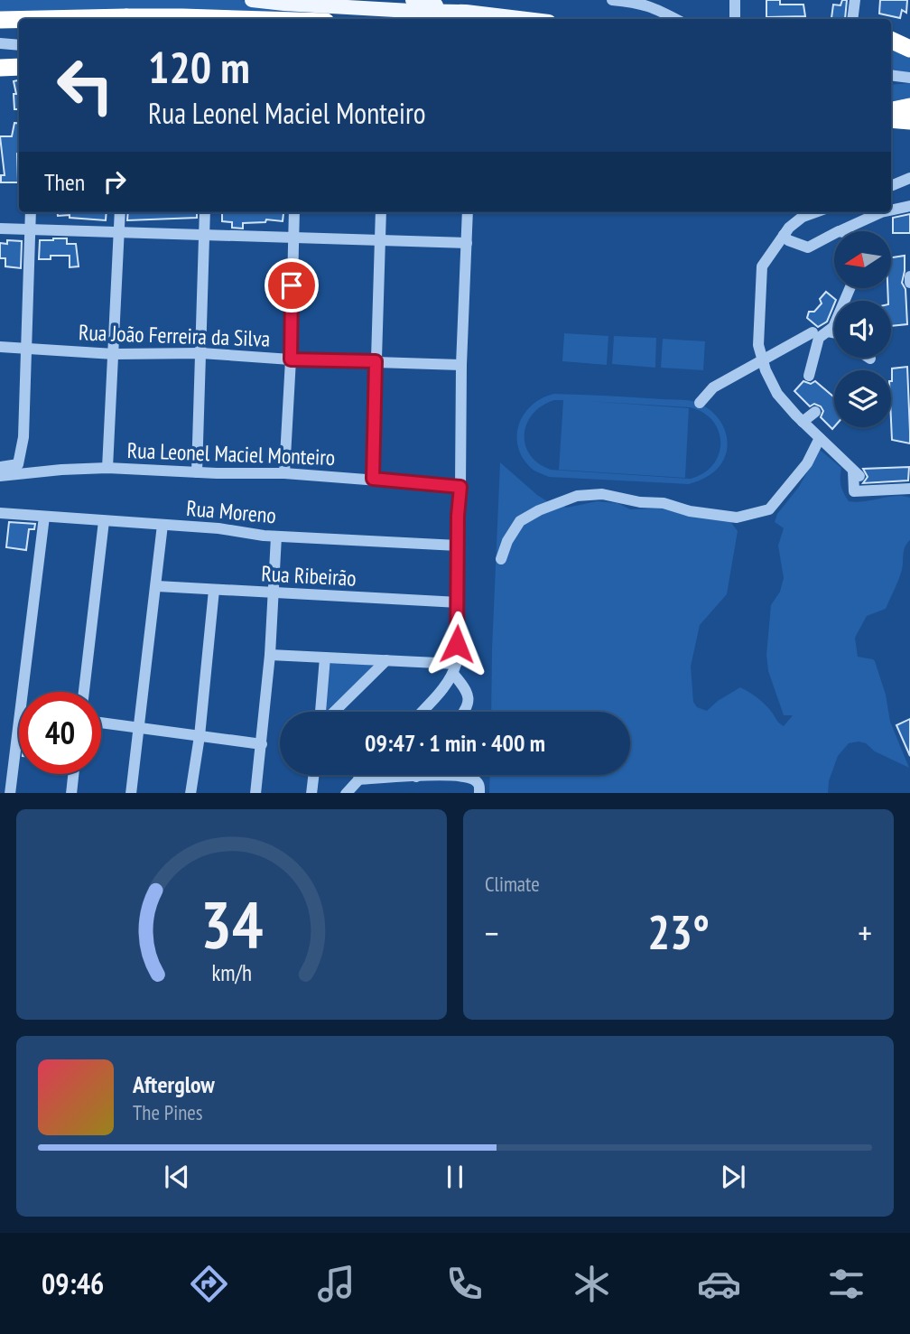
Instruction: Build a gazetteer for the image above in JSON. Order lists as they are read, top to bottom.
{
  "streets": {
    "street": [
      "Rua João Ferreira da Silva",
      "Rua Leonel Maciel Monteiro",
      "Rua Moreno",
      "Rua Ribeirão"
    ]
  },
  "north": "left",
  "page": {
    "turn": ["120 m", "Rua Leonel Maciel Monteiro"],
    "then": "Then",
    "limit": "40",
    "trip": "09:47 · 1 min · 400 m",
    "tile": "Climate",
    "heat": ["−", "23°", "+"],
    "song": ["Afterglow", "The Pines"],
    "tabs": "09:46",
    "gauge": ["34", "km/h"]
  }
}
